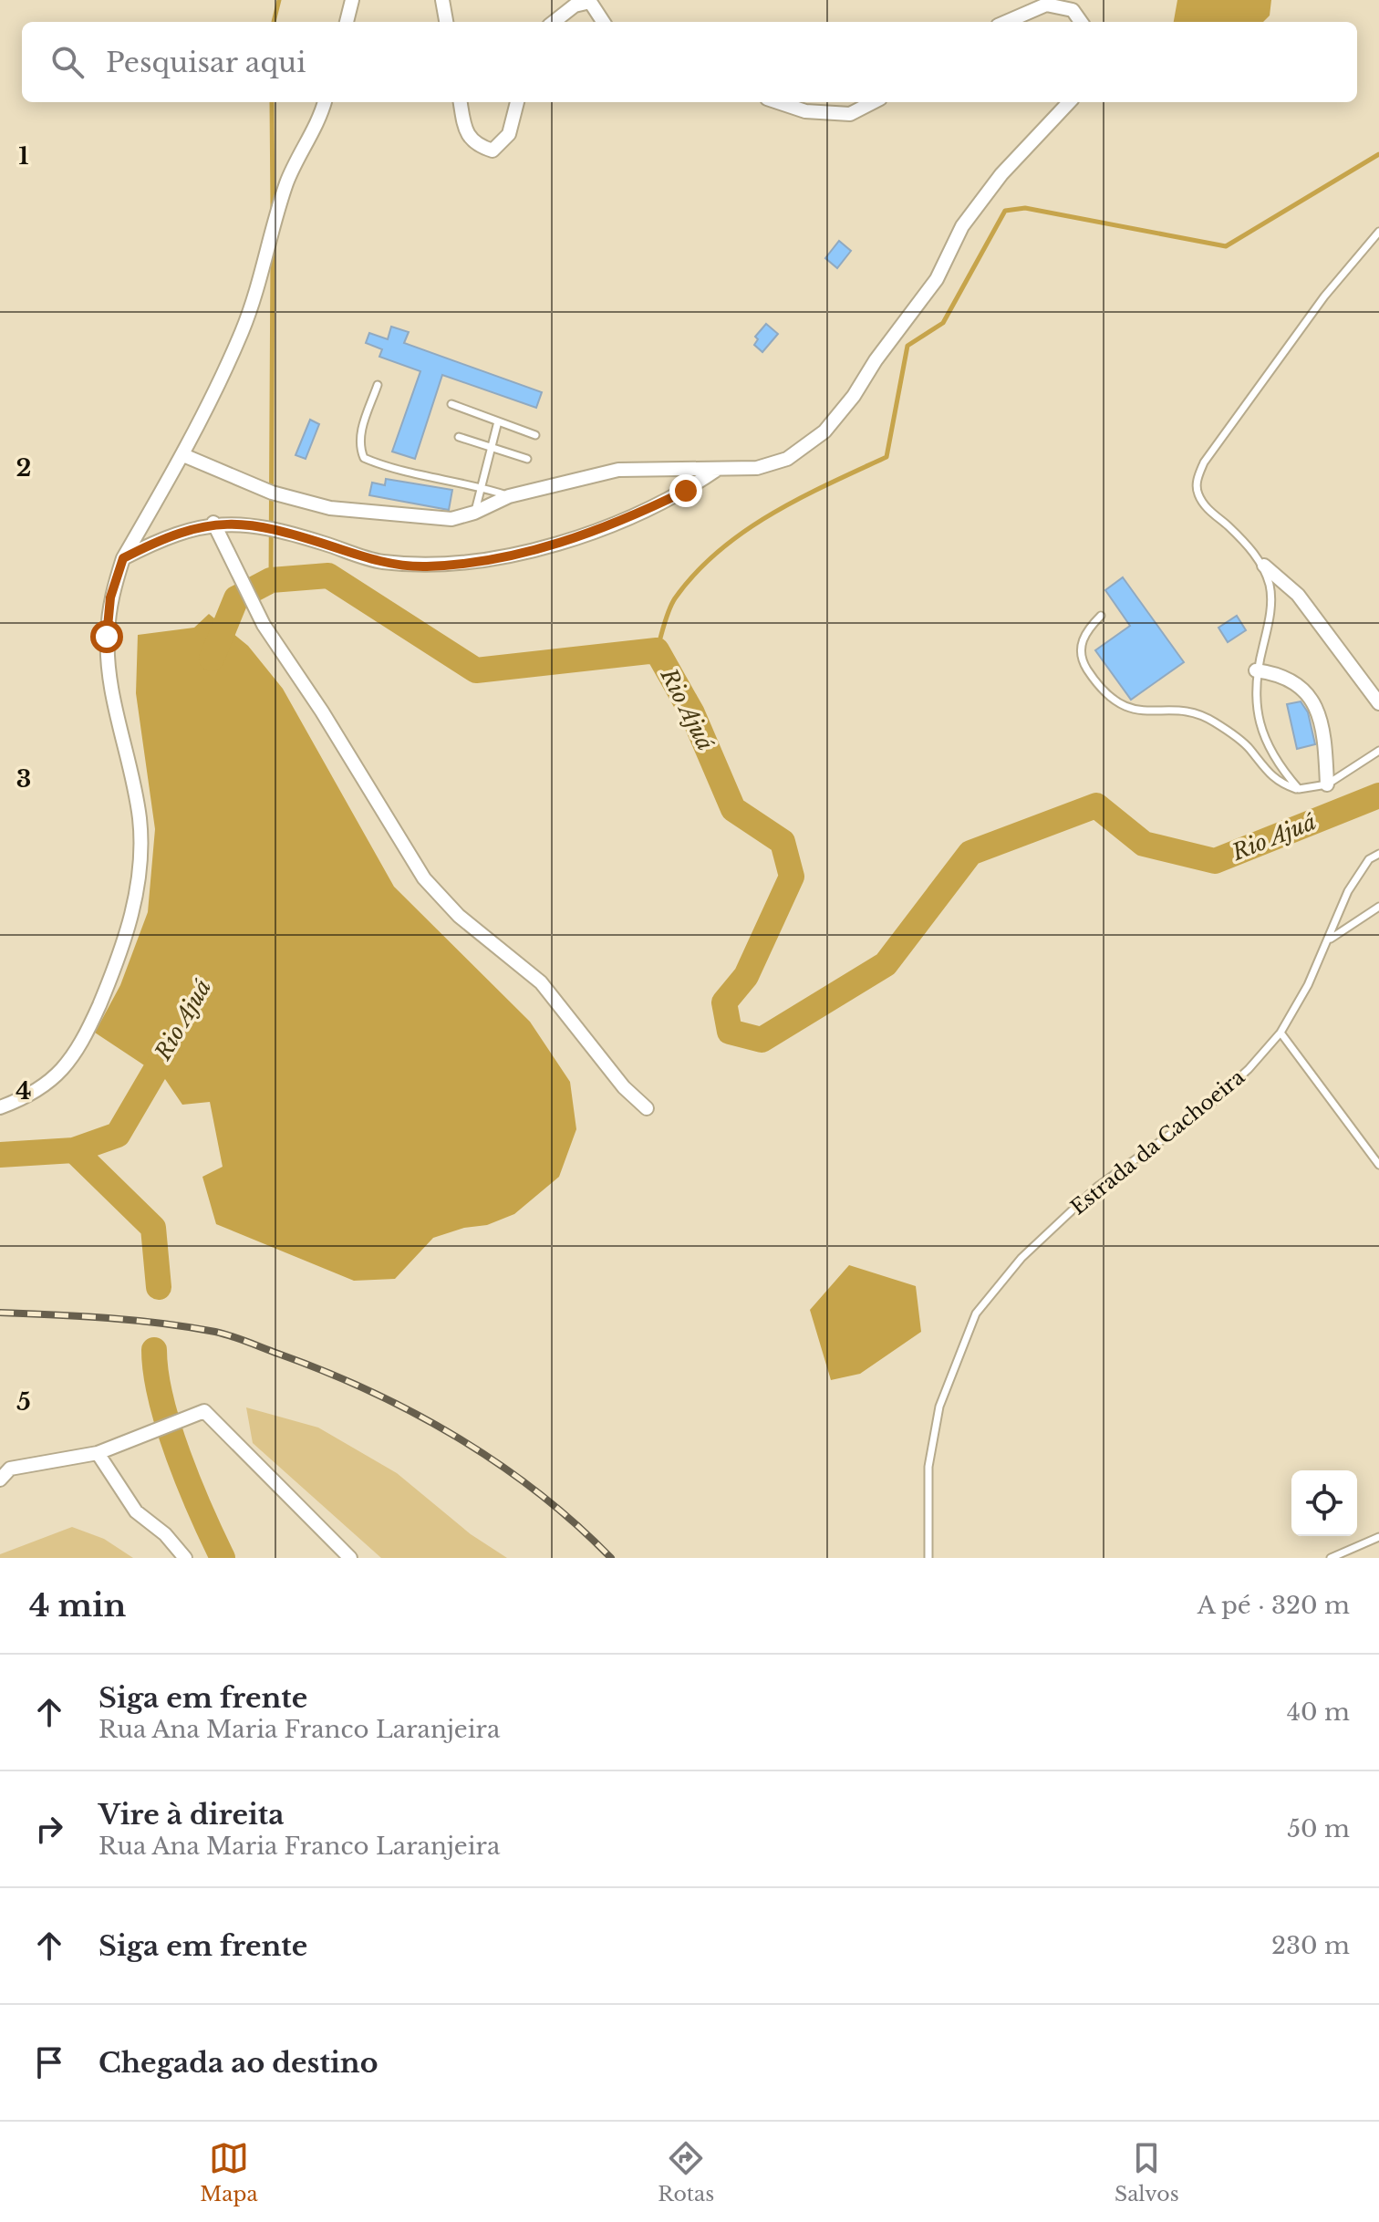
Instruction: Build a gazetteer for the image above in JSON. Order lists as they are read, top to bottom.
{
  "streets": {
    "lane": ["Estrada da Cachoeira"]
  },
  "water": ["Rio Ajuá"],
  "page": {
    "search": "Pesquisar aqui",
    "heading": ["4 min", "A pé · 320 m"],
    "list": [
      ["Siga em frente", "Rua Ana Maria Franco Laranjeira", "40 m"],
      ["Vire à direita", "Rua Ana Maria Franco Laranjeira", "50 m"],
      ["Siga em frente", "230 m"],
      "Chegada ao destino"
    ],
    "nav": ["Mapa", "Rotas", "Salvos"]
  },
  "grid": {
    "rows": [
      "1",
      "2",
      "3",
      "4",
      "5"
    ]
  }
}
